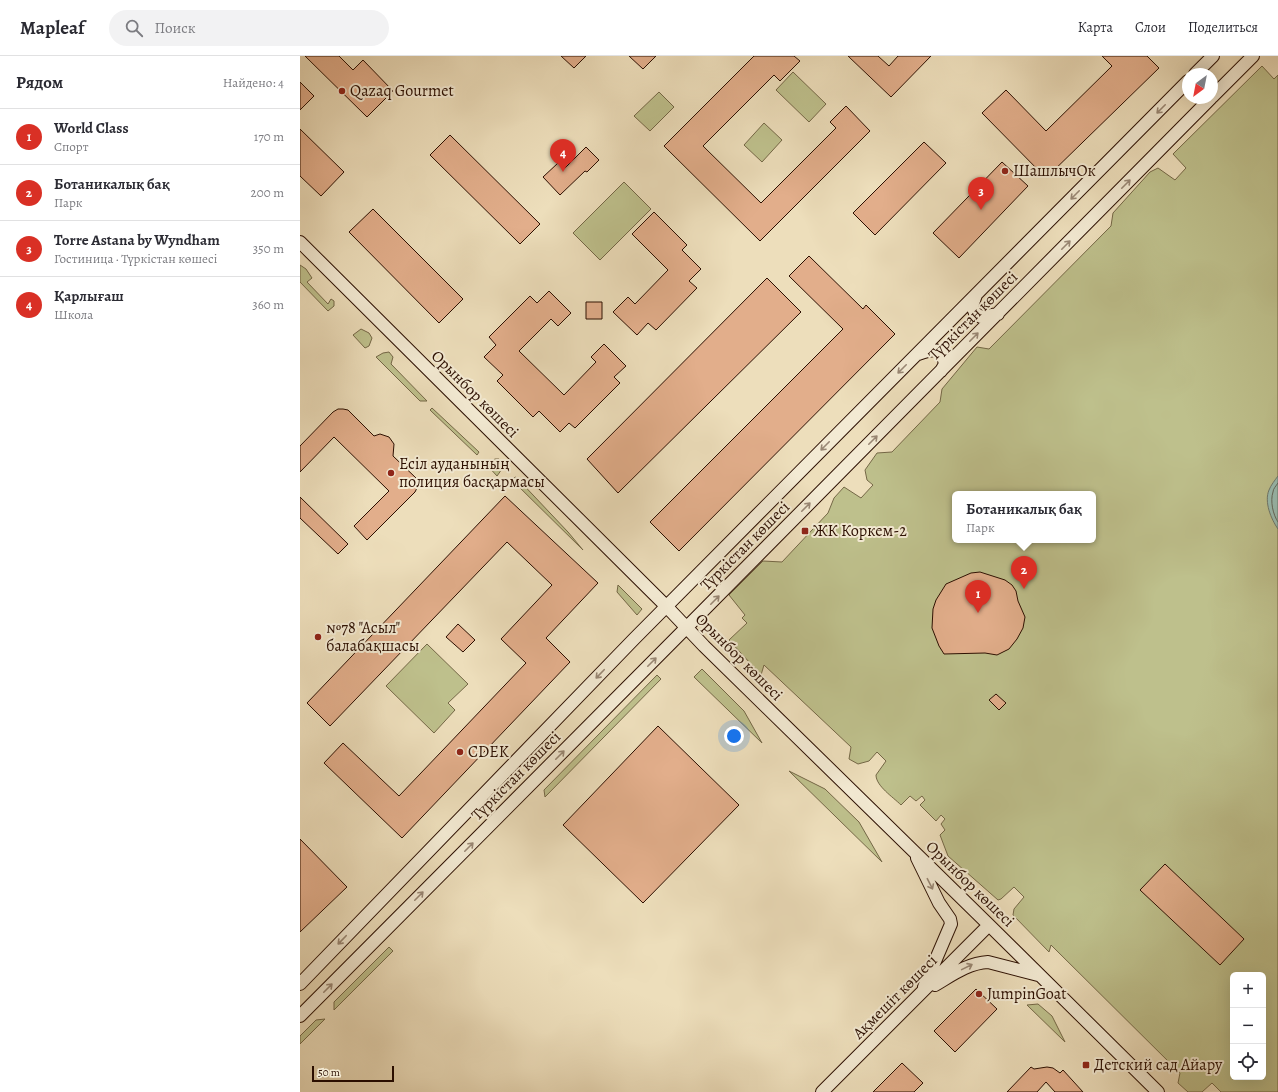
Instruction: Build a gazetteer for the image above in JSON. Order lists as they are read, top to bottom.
{
  "streets": {
    "main road": ["Түркістан көшесі", "Орынбор көшесі", "Ақмешіт көшесі"]
  },
  "crossings": [
    ["Түркістан көшесі", "Орынбор көшесі"],
    ["Орынбор көшесі", "Ақмешіт көшесі"]
  ],
  "places": {
    "other": [
      "Qazaq Gourmet",
      "ШашлычОк",
      "Есіл ауданының полиция басқармасы",
      "№78 \"Асыл\" балабақшасы",
      "CDEK",
      "JumpinGoat"
    ],
    "transit": ["ЖК Коркем-2", "Детский сад Айару"]
  },
  "scale_bar": "50 m",
  "north": "bottom left",
  "page": {
    "header": "Mapleaf",
    "search": "Поиск",
    "nav": ["Карта", "Слои", "Поделиться"],
    "heading": ["Рядом", "Найдено: 4"],
    "list": [
      {
        "mark": "1",
        "name": "World Class",
        "note": "Спорт",
        "value": "170 m"
      },
      {
        "mark": "2",
        "name": "Ботаникалық бақ",
        "note": "Парк",
        "value": "200 m"
      },
      {
        "mark": "3",
        "name": "Torre Astana by Wyndham",
        "note": "Гостиница · Түркістан көшесі",
        "value": "350 m"
      },
      {
        "mark": "4",
        "name": "Қарлығаш",
        "note": "Школа",
        "value": "360 m"
      }
    ],
    "pins": [
      "4",
      "3",
      "2",
      "1"
    ],
    "popup": ["Ботаникалық бақ", "Парк"],
    "map_buttons": ["+", "−"],
    "scale": "50 m"
  }
}
